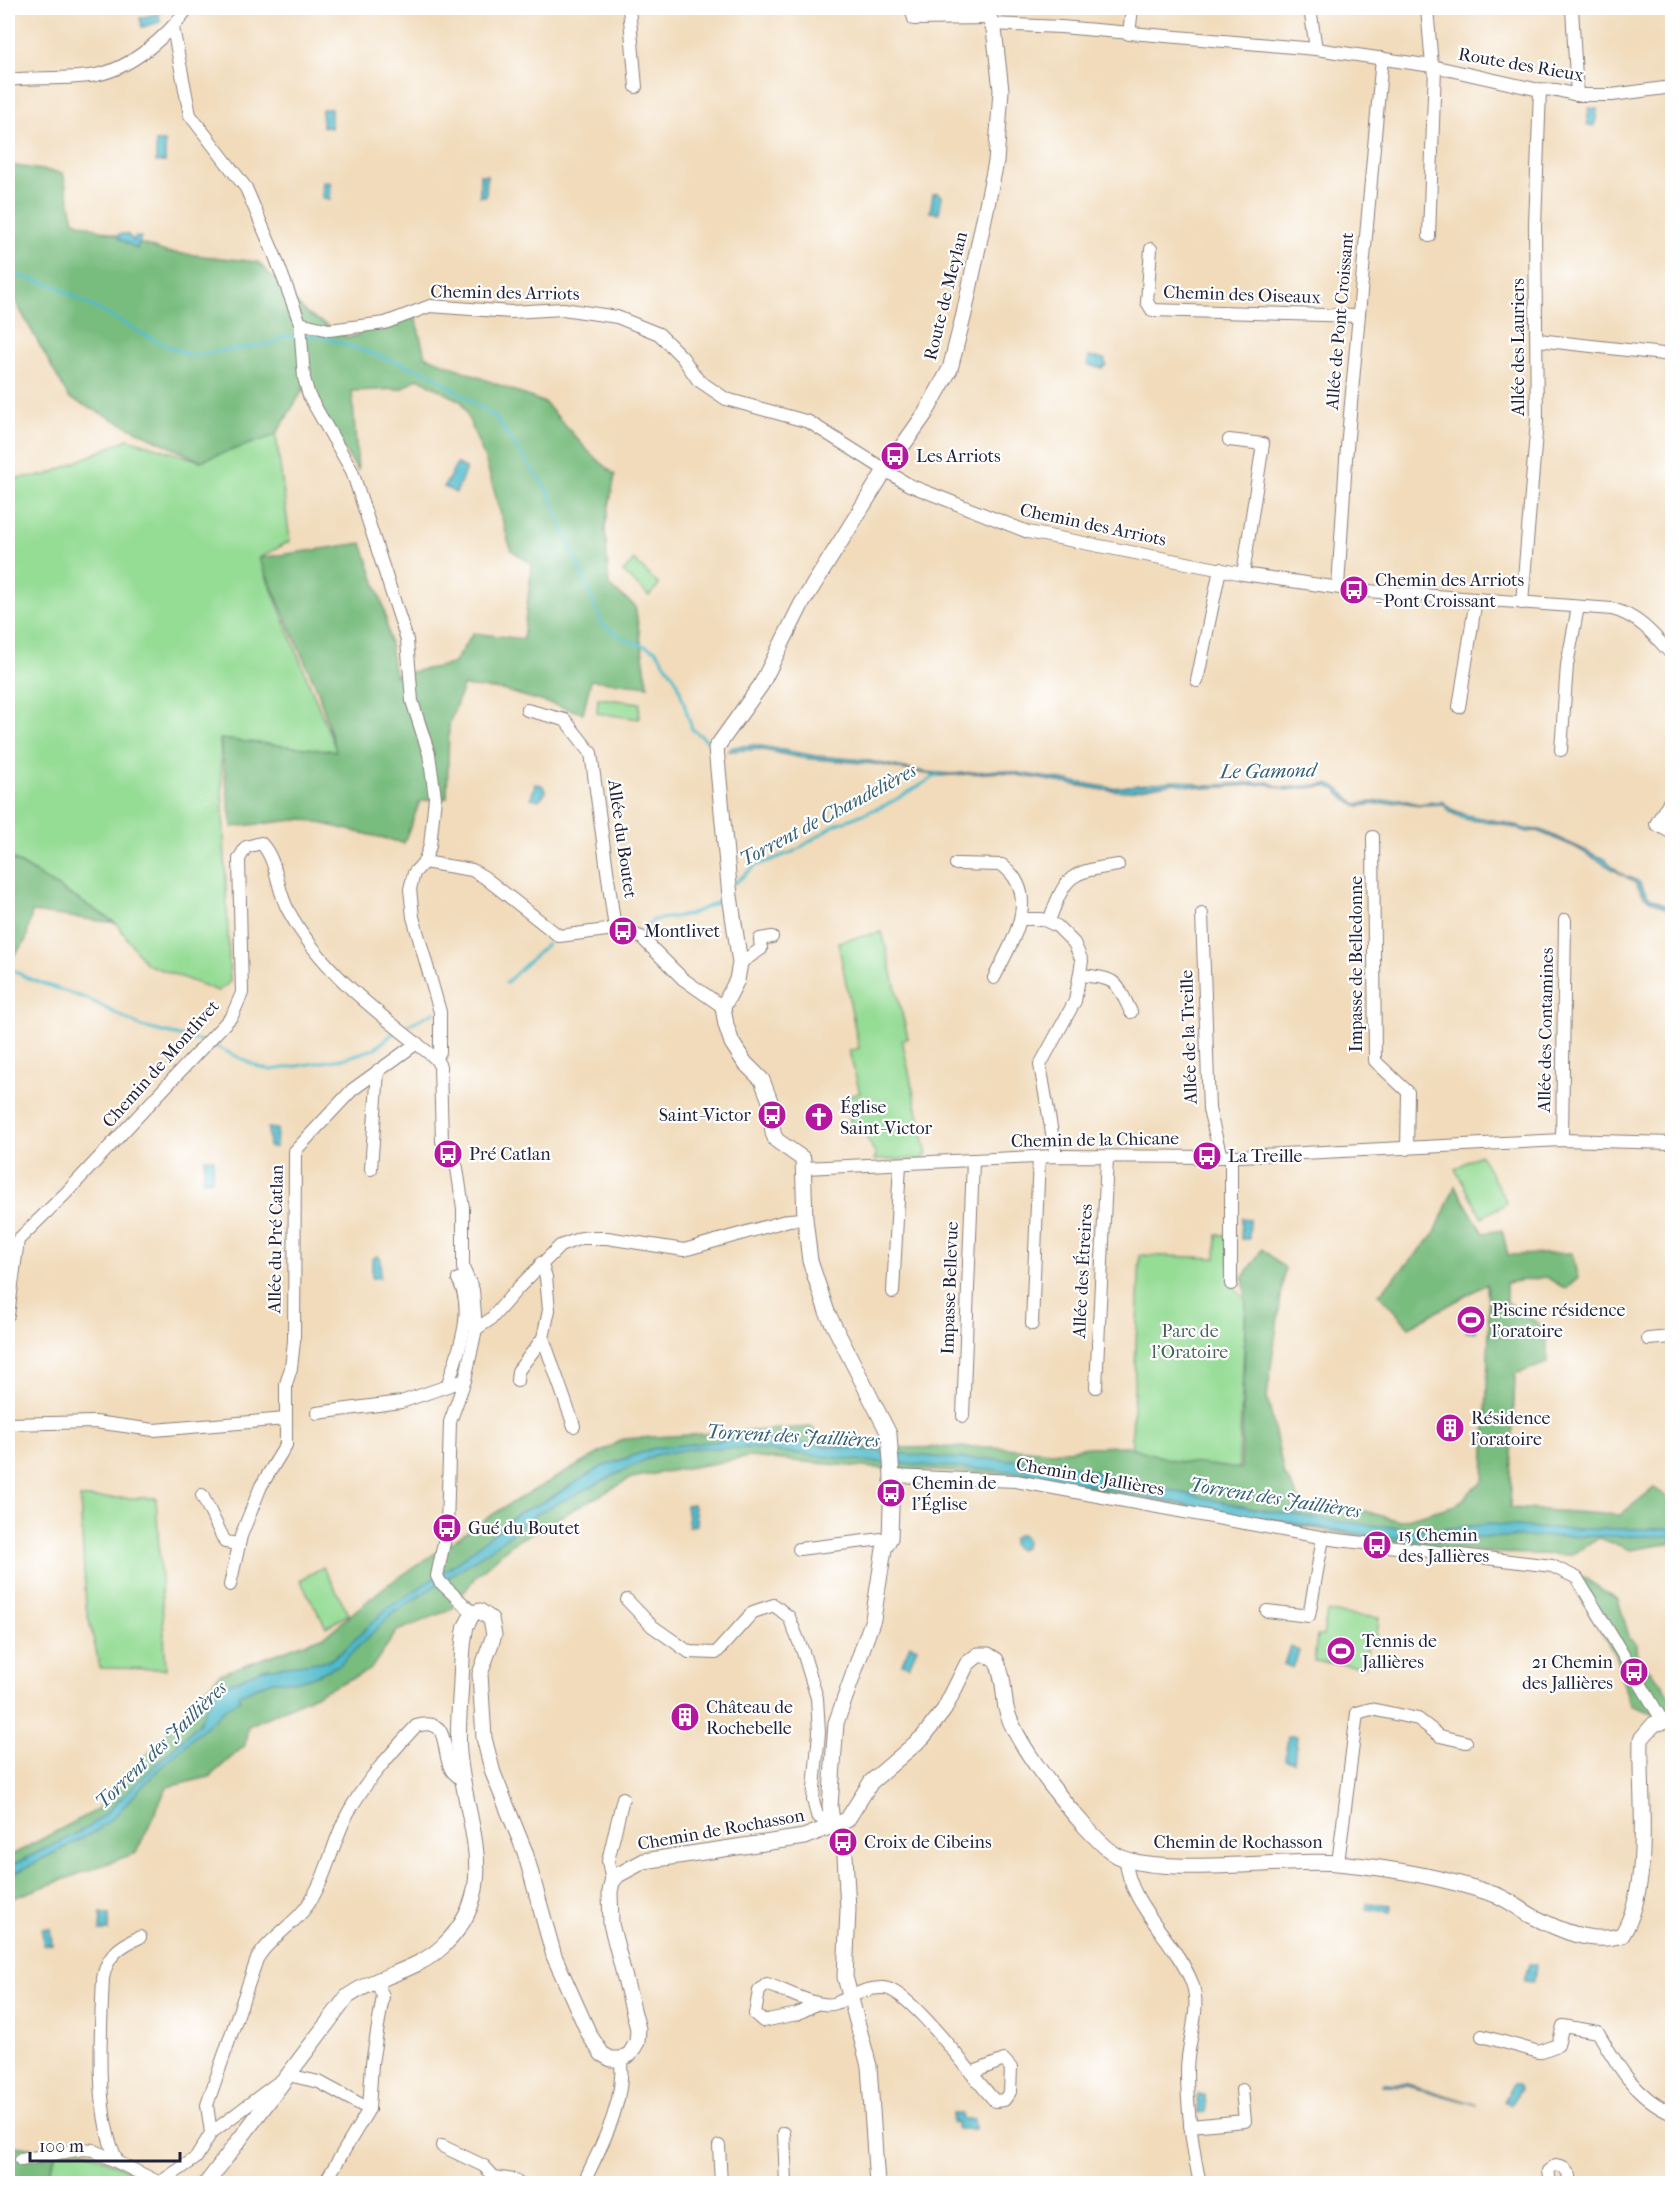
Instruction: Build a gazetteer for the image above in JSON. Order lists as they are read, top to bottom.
{
  "streets": {
    "street": [
      "Route des Rieux",
      "Chemin des Arriots",
      "Chemin des Oiseaux",
      "Route de Meylan",
      "Allée de Pont Croissant",
      "Allée des Lauriers",
      "Allée du Boutet",
      "Impasse de Belledonne",
      "Allée des Contamines",
      "Allée de la Treille",
      "Chemin de Montlivet",
      "Chemin de la Chicane",
      "Allée du Pré Catlan",
      "Allée des Étreires",
      "Impasse Bellevue",
      "Chemin de Jallières",
      "Chemin de Rochasson"
    ]
  },
  "crossings": [
    ["Route des Rieux", "Route de Meylan"],
    ["Route des Rieux", "Allée de Pont Croissant"],
    ["Route des Rieux", "Allée des Lauriers"],
    ["Chemin des Arriots", "Route de Meylan"],
    ["Chemin des Arriots", "Allée de Pont Croissant"],
    ["Chemin des Arriots", "Allée des Lauriers"],
    ["Chemin des Oiseaux", "Allée de Pont Croissant"],
    ["Impasse de Belledonne", "Chemin de la Chicane"],
    ["Allée des Contamines", "Chemin de la Chicane"],
    ["Allée de la Treille", "Chemin de la Chicane"],
    ["Chemin de Montlivet", "Allée du Pré Catlan"],
    ["Chemin de la Chicane", "Allée des Étreires"],
    ["Chemin de la Chicane", "Impasse Bellevue"],
    ["Chemin de Jallières", "Chemin de Rochasson"]
  ],
  "water": ["Le Gamond", "Torrent de Chandelières", "Torrent des Jaillières"],
  "parks": ["Parc de l'Oratoire"],
  "places": {
    "bus stop": [
      "Les Arriots",
      "Chemin des Arriots - Pont Croissant",
      "Montlivet",
      "Saint-Victor",
      "Pré Catlan",
      "La Treille",
      "Chemin de l'Église",
      "Gué du Boutet",
      "15 Chemin des Jallières",
      "21 Chemin des Jallières",
      "Croix de Cibeins"
    ],
    "church": ["Église Saint-Victor"],
    "sports": ["Piscine résidence l'oratoire", "Tennis de Jallières"],
    "building": ["Résidence l'oratoire", "Château de Rochebelle"]
  },
  "scale_bar": "100 m"
}
